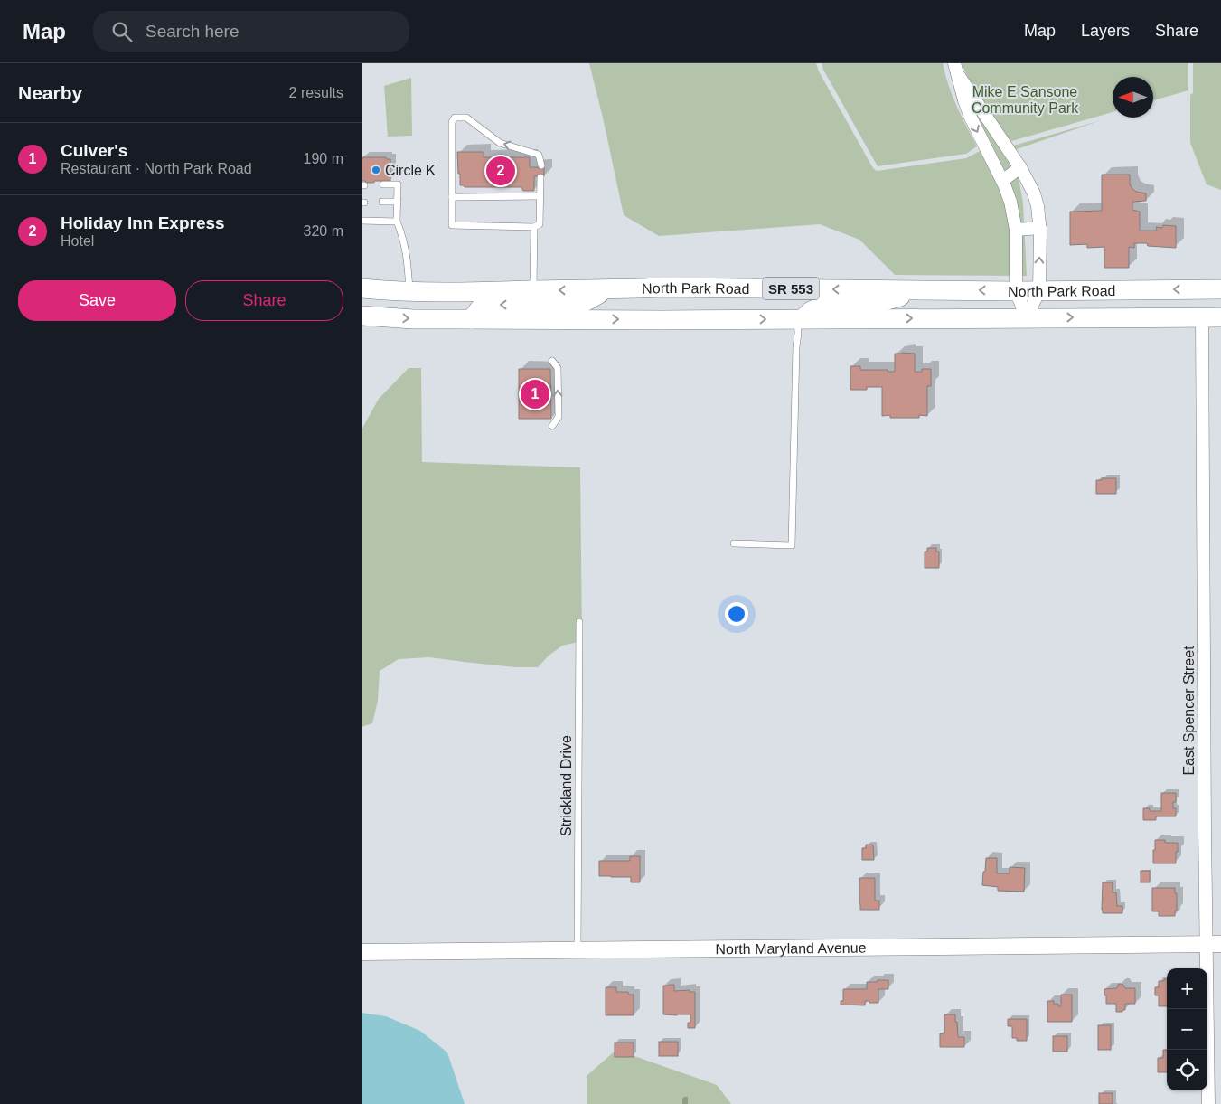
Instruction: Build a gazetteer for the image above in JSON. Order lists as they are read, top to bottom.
{
  "streets": {
    "main road": ["North Park Road", "SR 553"],
    "street": ["East Spencer Street", "North Maryland Avenue"],
    "lane": ["Strickland Drive"]
  },
  "crossings": [
    ["North Park Road", "East Spencer Street"],
    ["East Spencer Street", "North Maryland Avenue"],
    ["Strickland Drive", "North Maryland Avenue"]
  ],
  "parks": ["Mike E Sansone Community Park"],
  "places": ["Circle K"],
  "north": "left",
  "page": {
    "header": "Map",
    "search": "Search here",
    "nav": ["Map", "Layers", "Share"],
    "heading": ["Nearby", "2 results"],
    "list": [
      {
        "mark": "1",
        "name": "Culver's",
        "note": "Restaurant · North Park Road",
        "value": "190 m"
      },
      {
        "mark": "2",
        "name": "Holiday Inn Express",
        "note": "Hotel",
        "value": "320 m"
      }
    ],
    "pins": ["2", "1"],
    "buttons": ["Save", "Share"],
    "map_buttons": ["+", "−"]
  }
}
